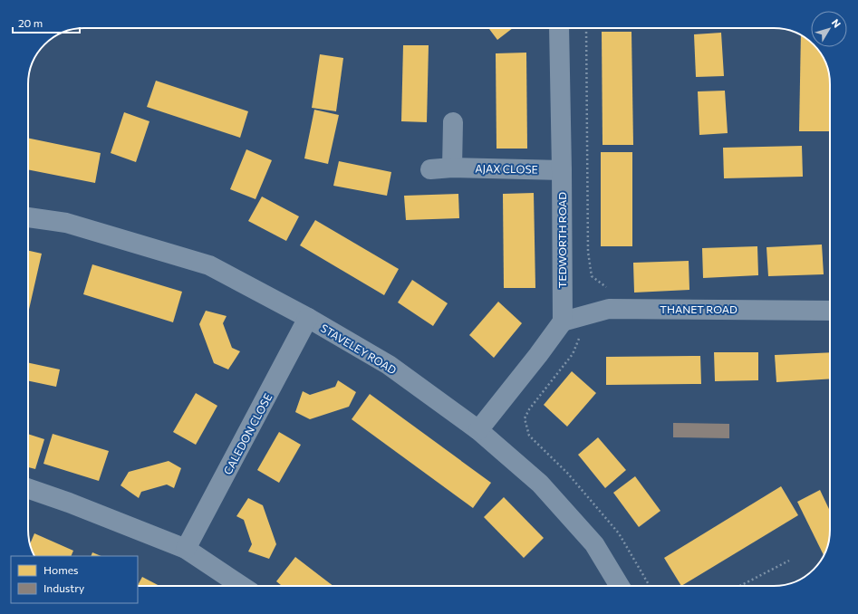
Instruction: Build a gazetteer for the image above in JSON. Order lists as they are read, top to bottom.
{
  "streets": {
    "street": [
      "AJAX CLOSE",
      "TEDWORTH ROAD",
      "THANET ROAD",
      "STAVELEY ROAD",
      "CALEDON CLOSE"
    ]
  },
  "crossings": [
    ["AJAX CLOSE", "TEDWORTH ROAD"],
    ["TEDWORTH ROAD", "THANET ROAD"],
    ["STAVELEY ROAD", "CALEDON CLOSE"]
  ],
  "legend": ["Homes", "Industry"],
  "scale_bar": "20 m",
  "north": "top right"
}
